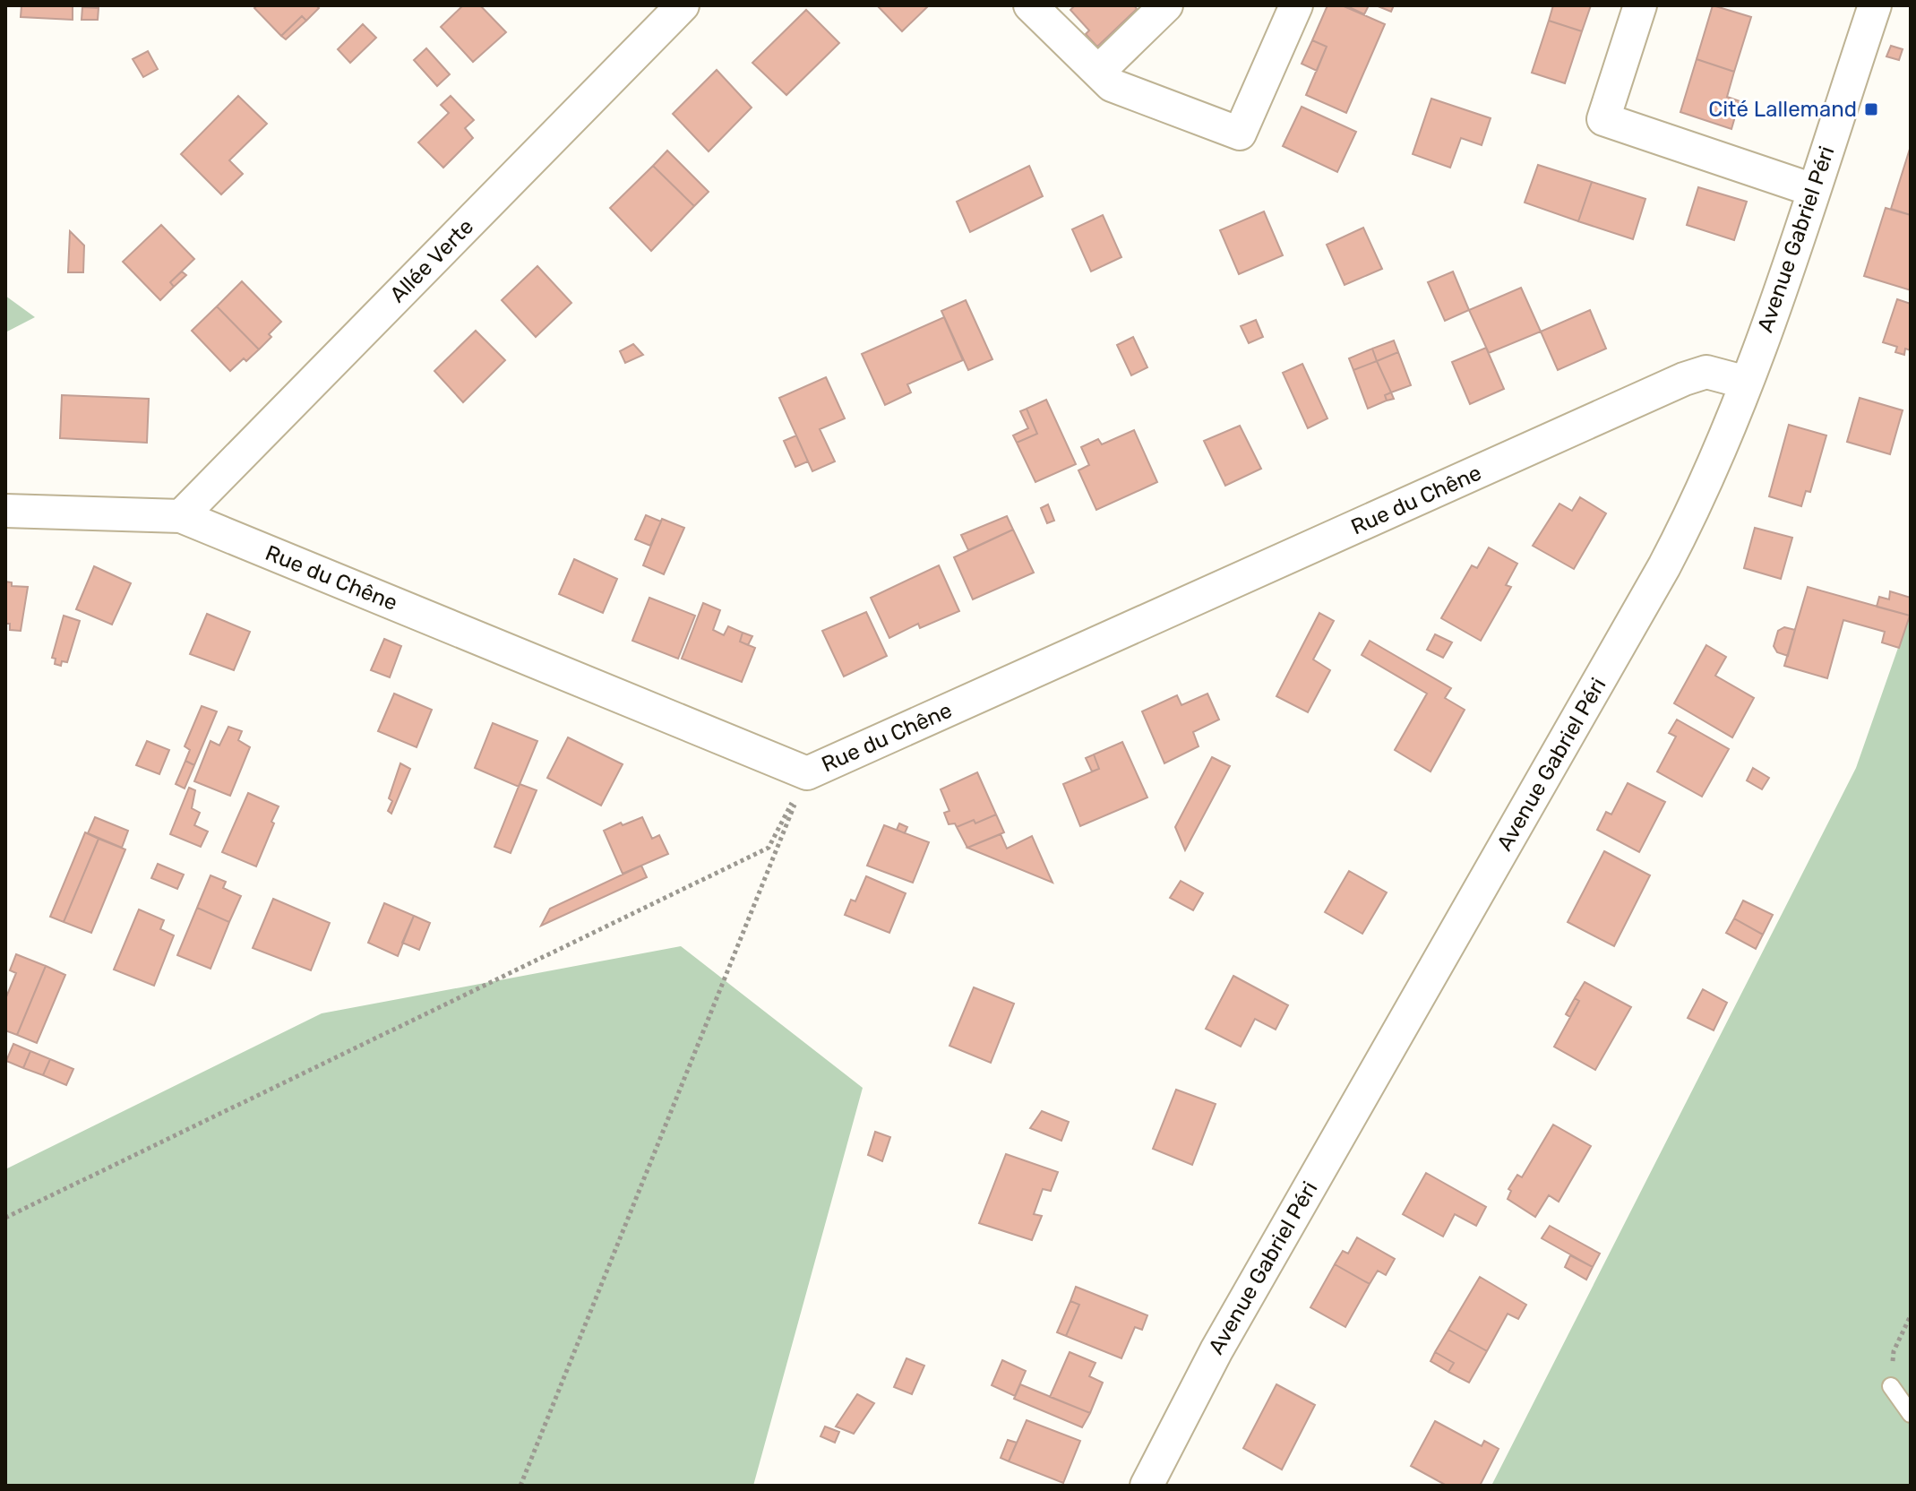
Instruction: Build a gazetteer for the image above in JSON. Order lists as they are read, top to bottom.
{
  "streets": {
    "street": ["Avenue Gabriel Péri", "Allée Verte", "Rue du Chêne"]
  },
  "crossings": [
    ["Avenue Gabriel Péri", "Rue du Chêne"],
    ["Allée Verte", "Rue du Chêne"]
  ],
  "places": {
    "transit": ["Cité Lallemand"]
  }
}
